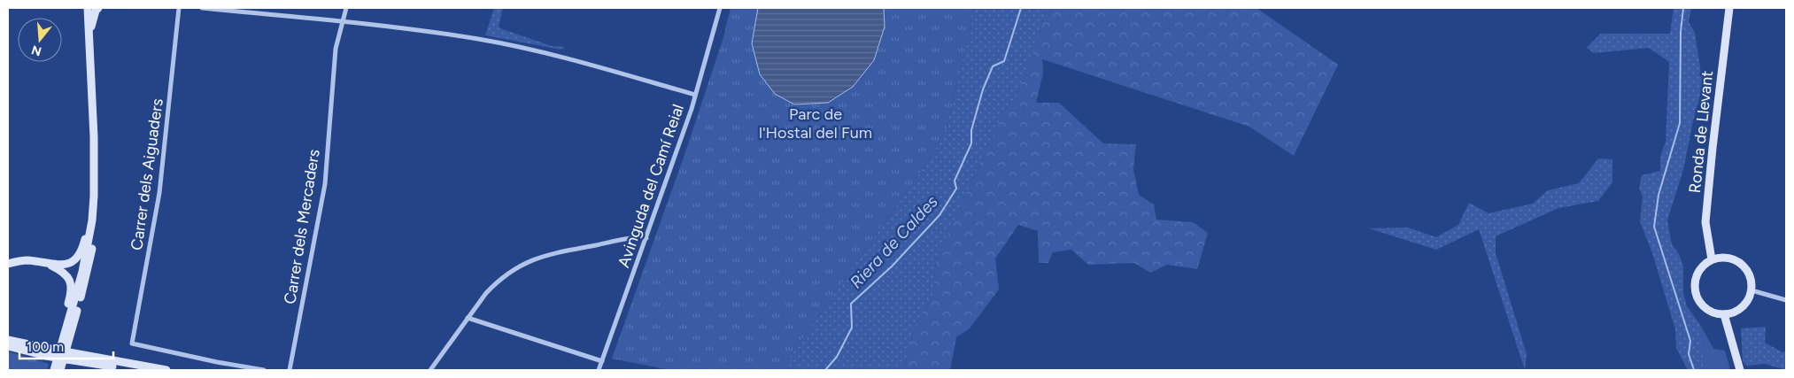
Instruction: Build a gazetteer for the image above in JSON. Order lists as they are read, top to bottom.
{
  "streets": {
    "street": [
      "Ronda de Llevant",
      "Carrer dels Aiguaders",
      "Avinguda del Camí Reial",
      "Carrer dels Mercaders"
    ]
  },
  "water": ["Riera de Caldes"],
  "parks": ["Parc de l'Hostal del Fum"],
  "scale_bar": "100 m",
  "north": "bottom"
}
